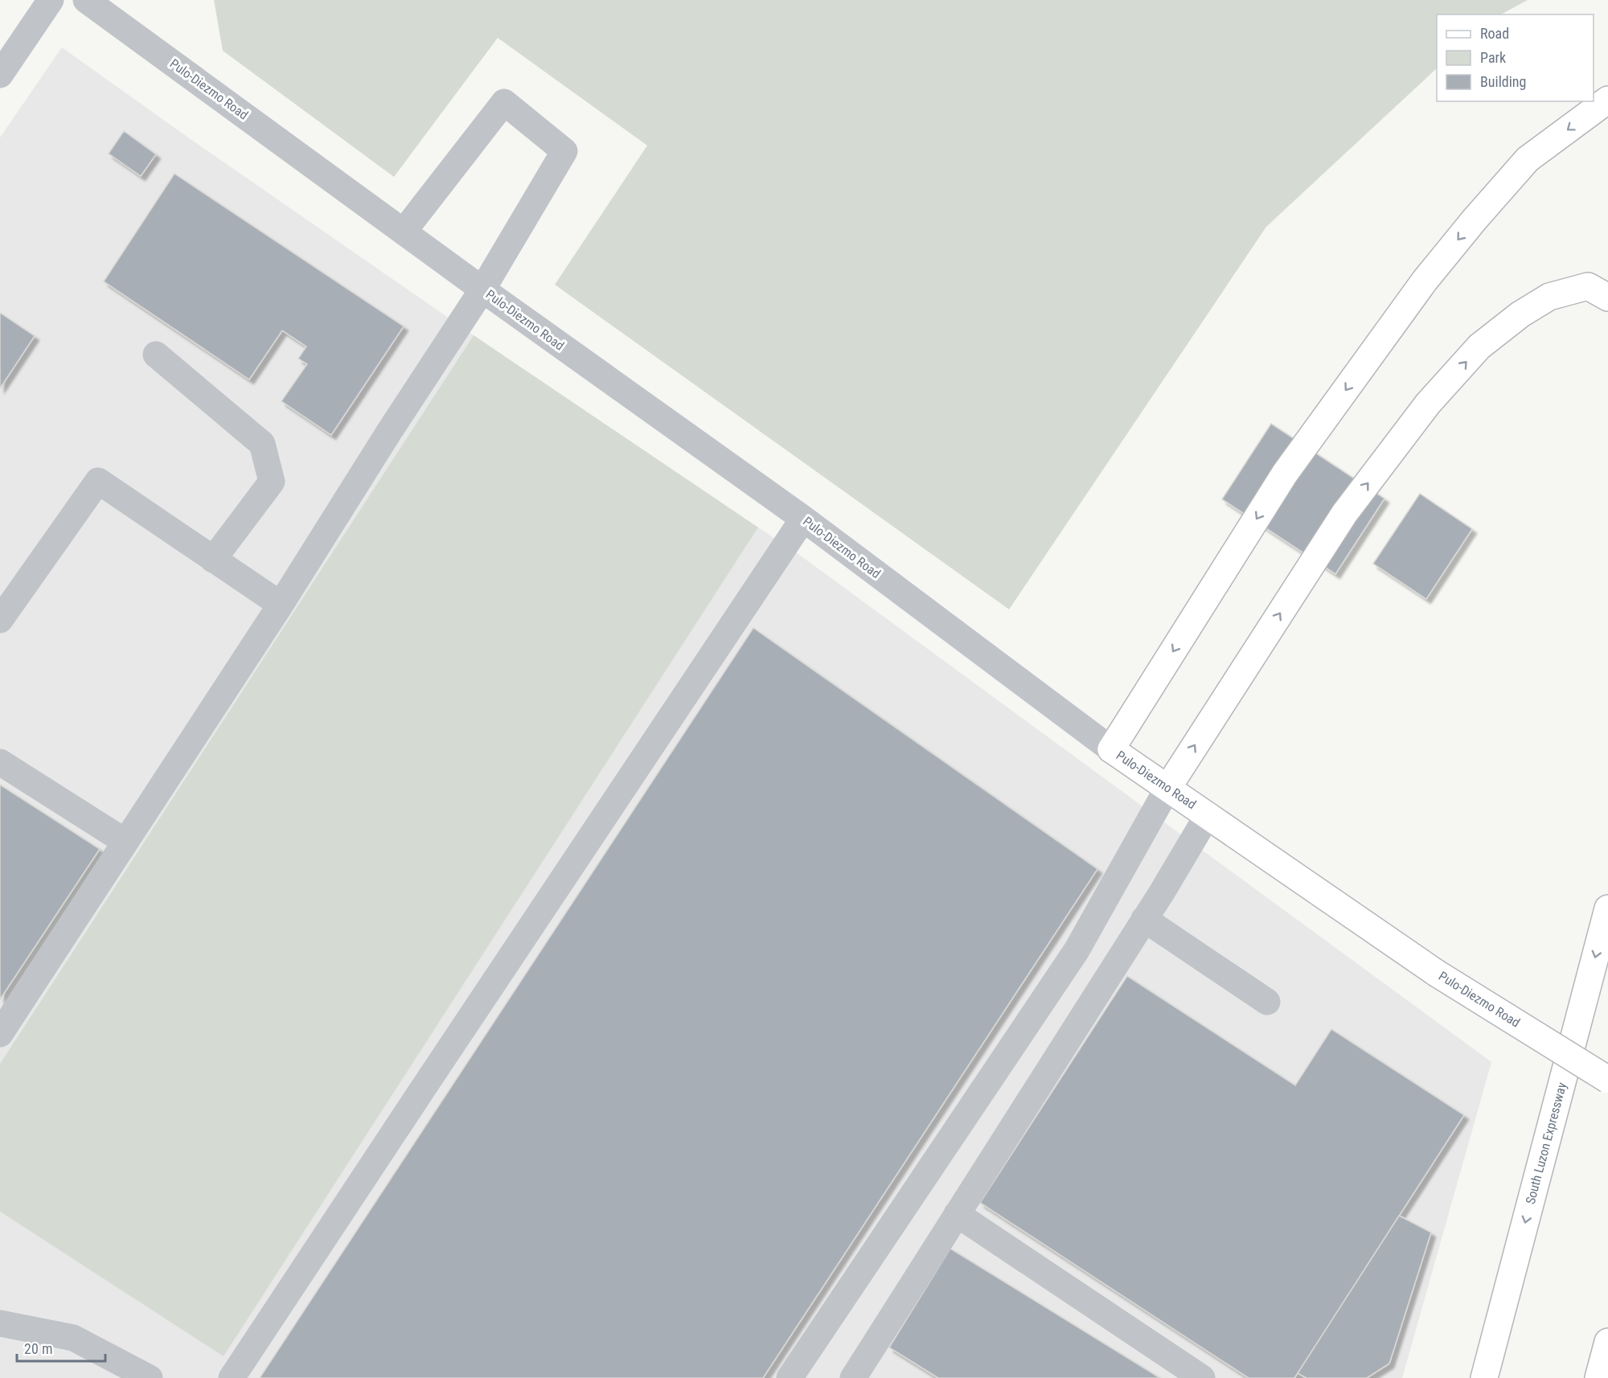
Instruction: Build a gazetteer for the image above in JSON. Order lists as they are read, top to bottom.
{
  "streets": {
    "main road": ["Pulo-Diezmo Road", "South Luzon Expressway"]
  },
  "one_way": ["South Luzon Expressway"],
  "legend": ["Road", "Park", "Building"],
  "scale_bar": "20 m"
}
